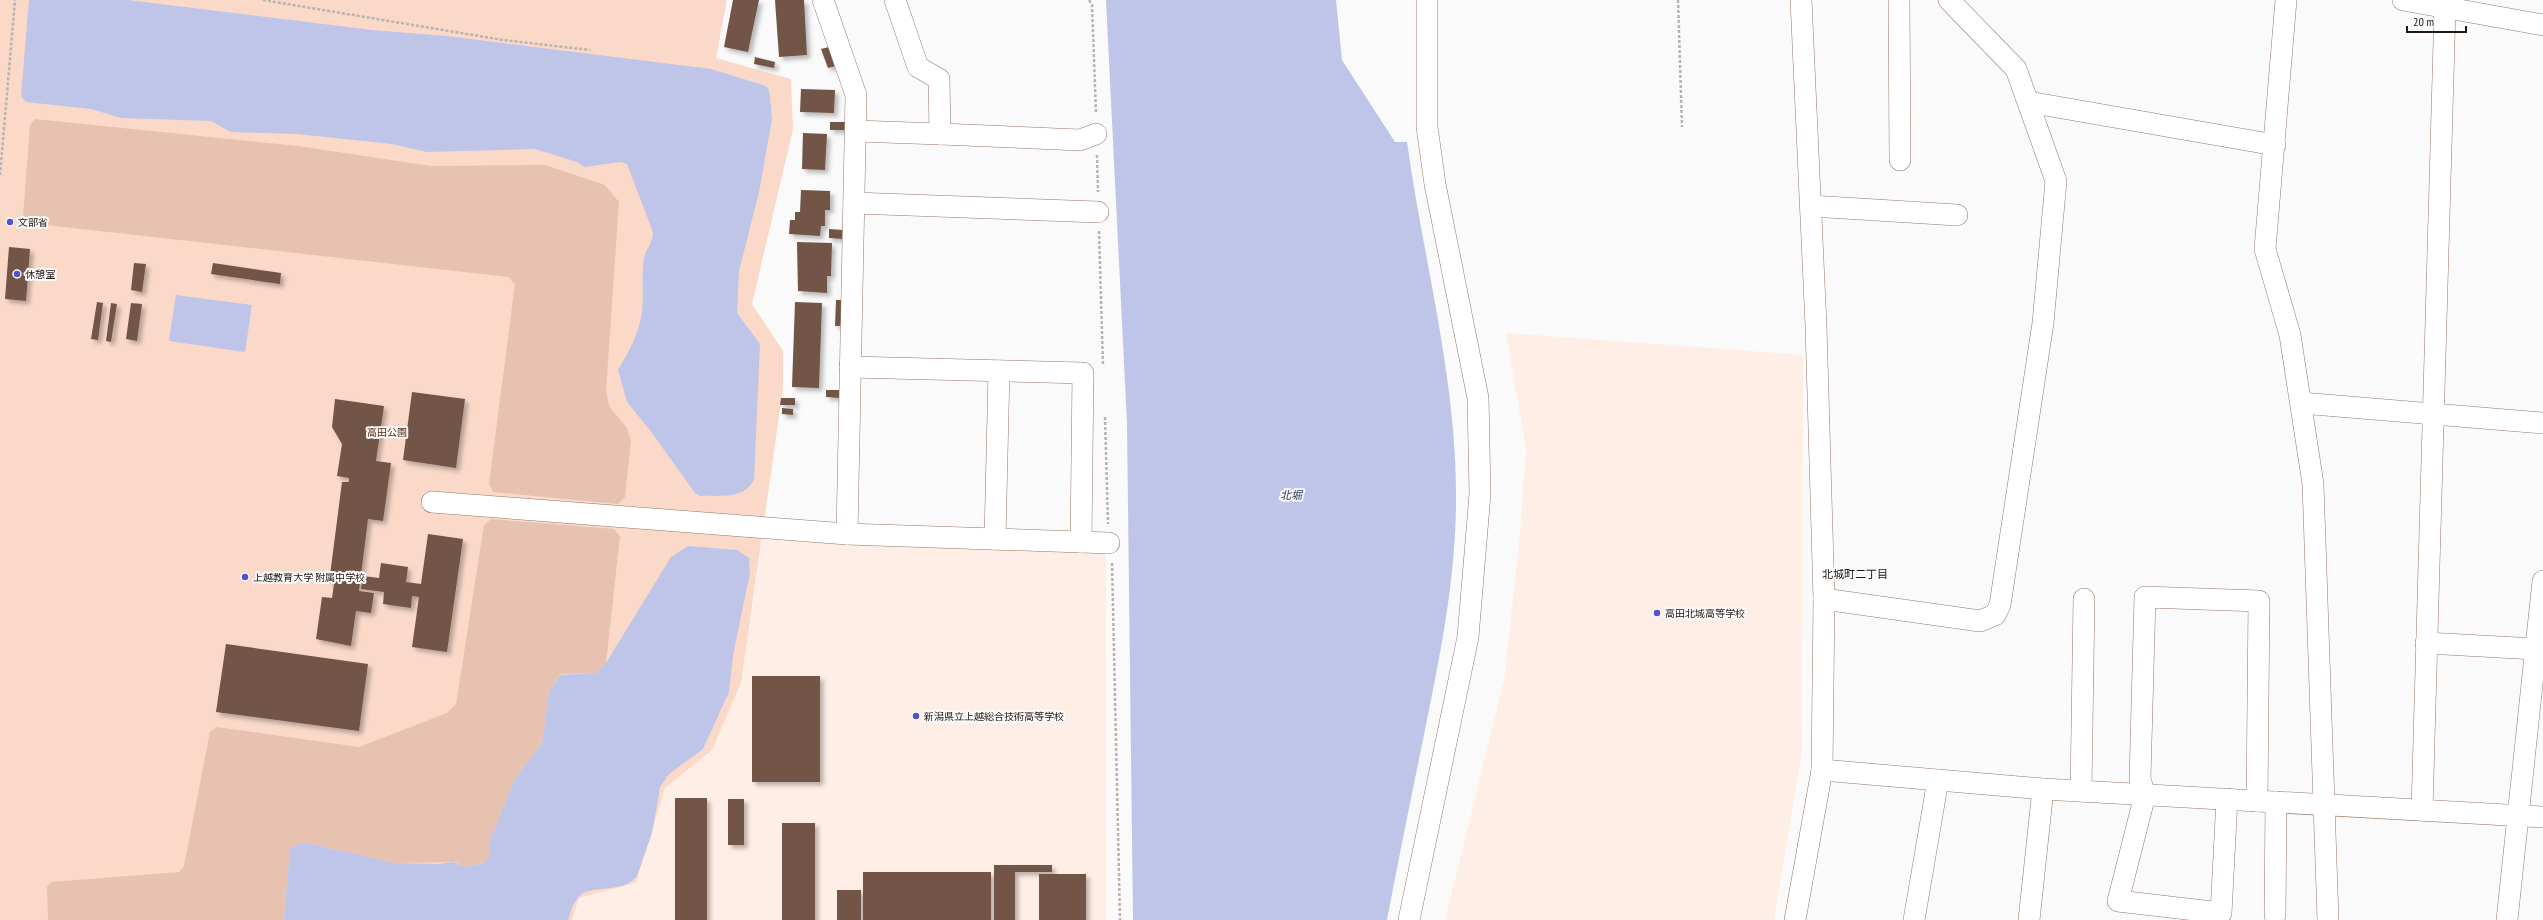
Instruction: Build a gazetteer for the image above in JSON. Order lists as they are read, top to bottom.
{
  "districts": ["北城町二丁目"],
  "water": ["北堀"],
  "parks": ["高田公園"],
  "places": [
    "文部省",
    "休憩室",
    "上越教育大学 附属中学校",
    "高田北城高等学校",
    "新潟県立上越総合技術高等学校"
  ],
  "scale_bar": "20 m"
}
